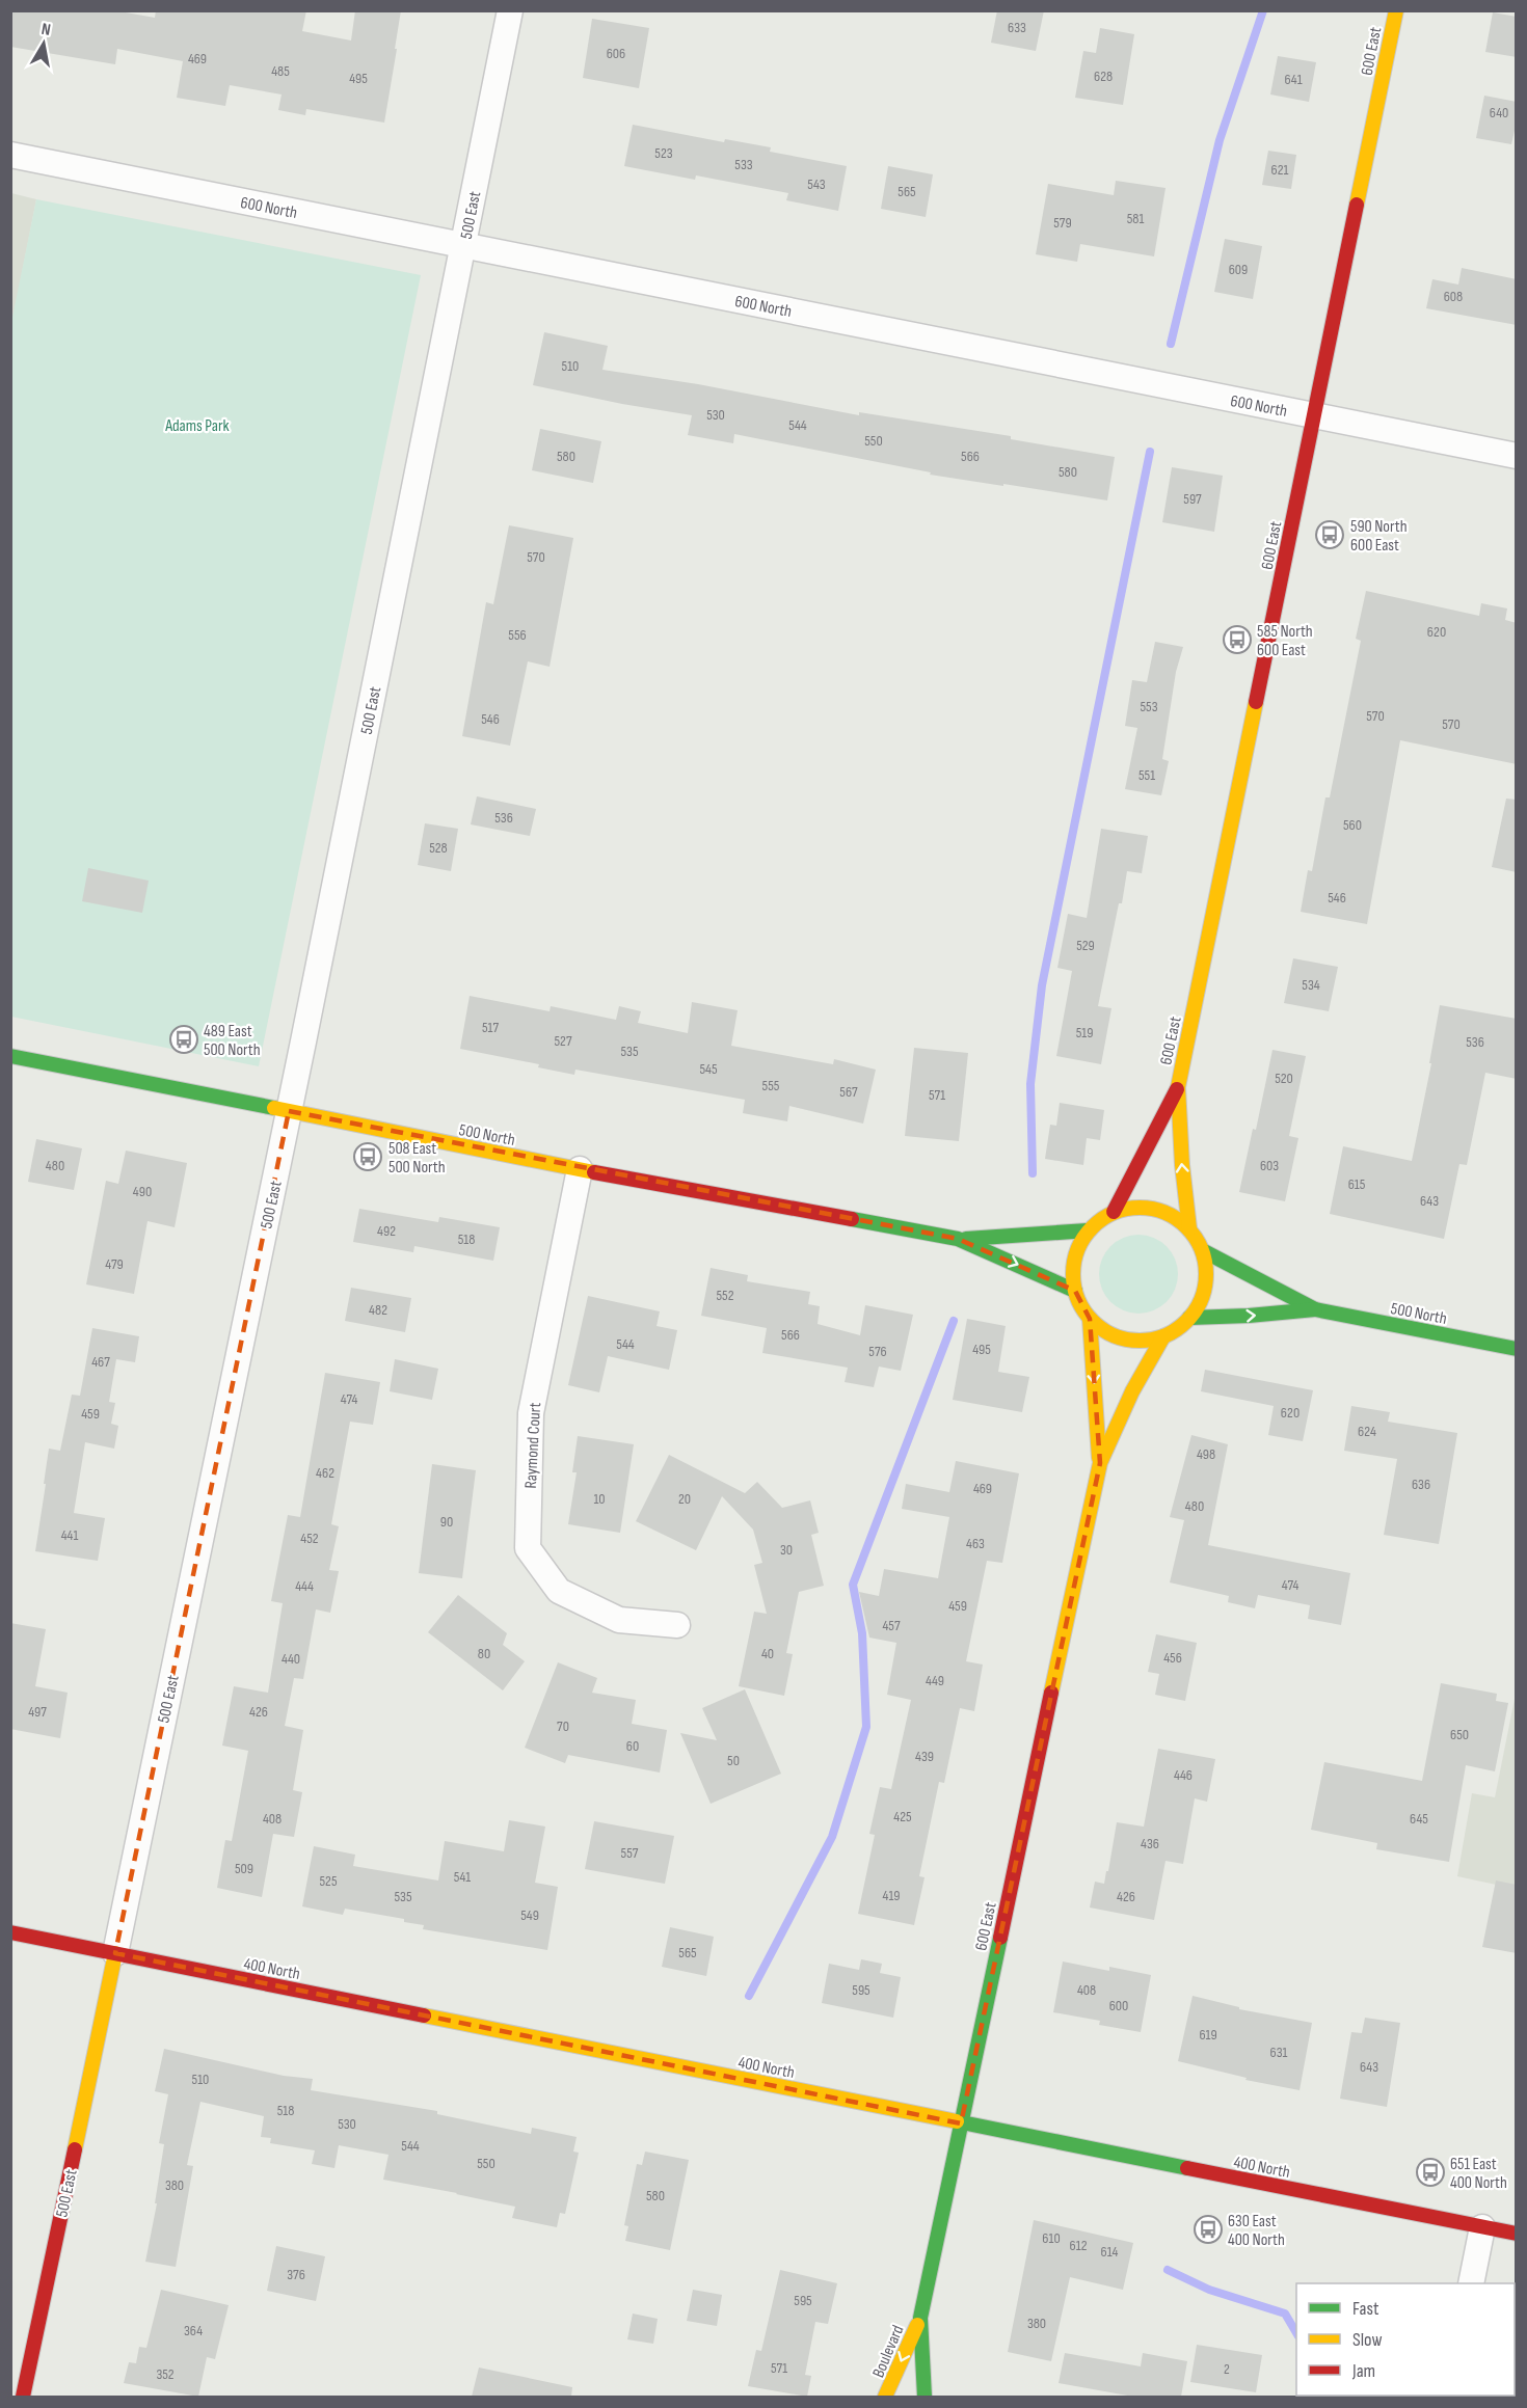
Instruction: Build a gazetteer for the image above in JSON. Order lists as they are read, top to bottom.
{
  "streets": {
    "main road": [
      "600 East",
      "500 East",
      "500 North",
      "400 North",
      "Boulevard"
    ],
    "street": ["600 North", "Raymond Court"]
  },
  "crossings": [
    ["600 East", "600 North"],
    ["600 East", "500 North"],
    ["600 East", "400 North"],
    ["600 East", "Boulevard"],
    ["600 North", "500 East"],
    ["500 East", "500 North"],
    ["500 East", "400 North"],
    ["500 North", "Raymond Court"]
  ],
  "one_way": ["Boulevard"],
  "parks": ["Adams Park"],
  "places": {
    "bus stop": [
      "590 North 600 East",
      "585 North 600 East",
      "489 East 500 North",
      "508 East 500 North",
      "651 East 400 North",
      "630 East 400 North"
    ]
  },
  "house_numbers": [
    "633",
    "606",
    "469",
    "485",
    "628",
    "495",
    "641",
    "640",
    "523",
    "533",
    "621",
    "543",
    "565",
    "581",
    "579",
    "609",
    "608",
    "510",
    "530",
    "544",
    "550",
    "580",
    "566",
    "580",
    "597",
    "570",
    "620",
    "556",
    "553",
    "570",
    "546",
    "570",
    "551",
    "536",
    "560",
    "528",
    "546",
    "529",
    "534",
    "517",
    "519",
    "527",
    "536",
    "535",
    "545",
    "520",
    "555",
    "567",
    "571",
    "480",
    "603",
    "615",
    "490",
    "643",
    "492",
    "518",
    "479",
    "552",
    "482",
    "566",
    "544",
    "495",
    "576",
    "467",
    "474",
    "620",
    "459",
    "624",
    "498",
    "462",
    "636",
    "469",
    "10",
    "20",
    "480",
    "90",
    "441",
    "452",
    "463",
    "30",
    "474",
    "444",
    "459",
    "457",
    "80",
    "40",
    "456",
    "440",
    "449",
    "497",
    "426",
    "70",
    "650",
    "60",
    "439",
    "50",
    "446",
    "425",
    "408",
    "645",
    "436",
    "557",
    "509",
    "541",
    "525",
    "419",
    "535",
    "426",
    "549",
    "565",
    "595",
    "408",
    "600",
    "619",
    "631",
    "643",
    "510",
    "518",
    "530",
    "544",
    "550",
    "380",
    "580",
    "610",
    "612",
    "614",
    "376",
    "595",
    "380",
    "364",
    "571",
    "2",
    "352"
  ],
  "legend": ["Fast", "Slow", "Jam"],
  "north": "top"
}
